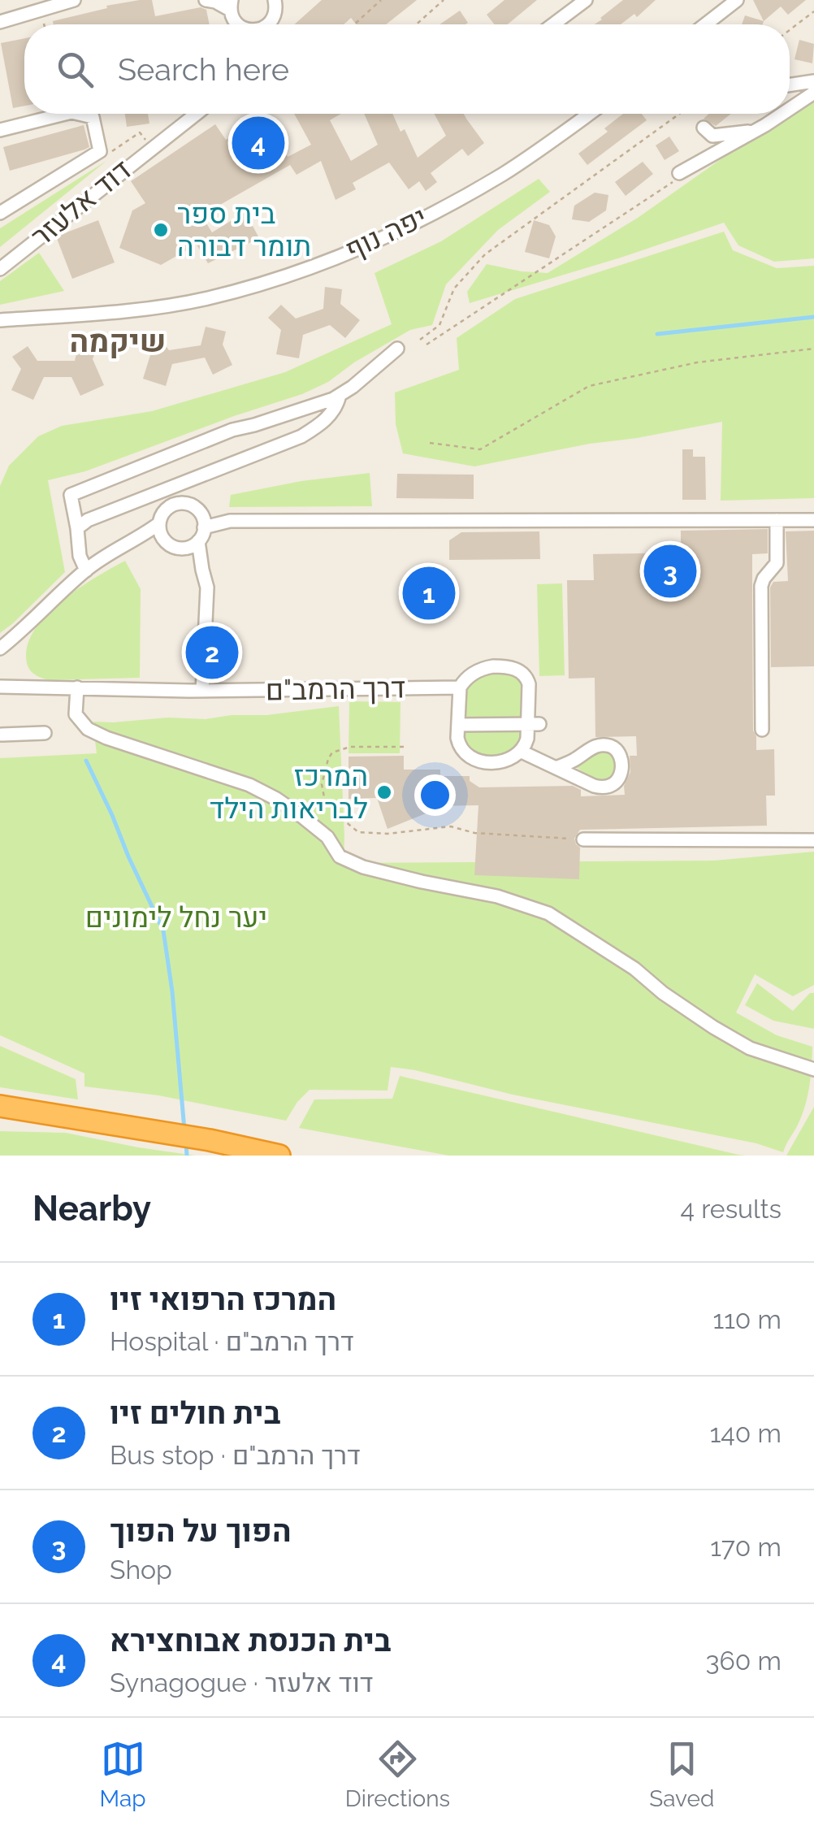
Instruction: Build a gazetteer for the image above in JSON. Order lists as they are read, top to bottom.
{
  "streets": {
    "street": ["דוד אלעזר", "יפה נוף", "דרך הרמב\"ם"]
  },
  "districts": ["שיקמה"],
  "parks": ["יער נחל לימונים"],
  "places": ["בית ספר תומר דבורה", "המרכז לבריאות הילד"],
  "page": {
    "search": "Search here",
    "pins": [
      "4",
      "3",
      "1",
      "2"
    ],
    "heading": ["Nearby", "4 results"],
    "list": [
      {
        "mark": "1",
        "name": "המרכז הרפואי זיו",
        "note": "Hospital · דרך הרמב\"ם",
        "value": "110 m"
      },
      {
        "mark": "2",
        "name": "בית חולים זיו",
        "note": "Bus stop · דרך הרמב\"ם",
        "value": "140 m"
      },
      {
        "mark": "3",
        "name": "הפוך על הפוך",
        "note": "Shop",
        "value": "170 m"
      },
      {
        "mark": "4",
        "name": "בית הכנסת אבוחצירא",
        "note": "Synagogue · דוד אלעזר",
        "value": "360 m"
      }
    ],
    "nav": ["Map", "Directions", "Saved"]
  }
}
